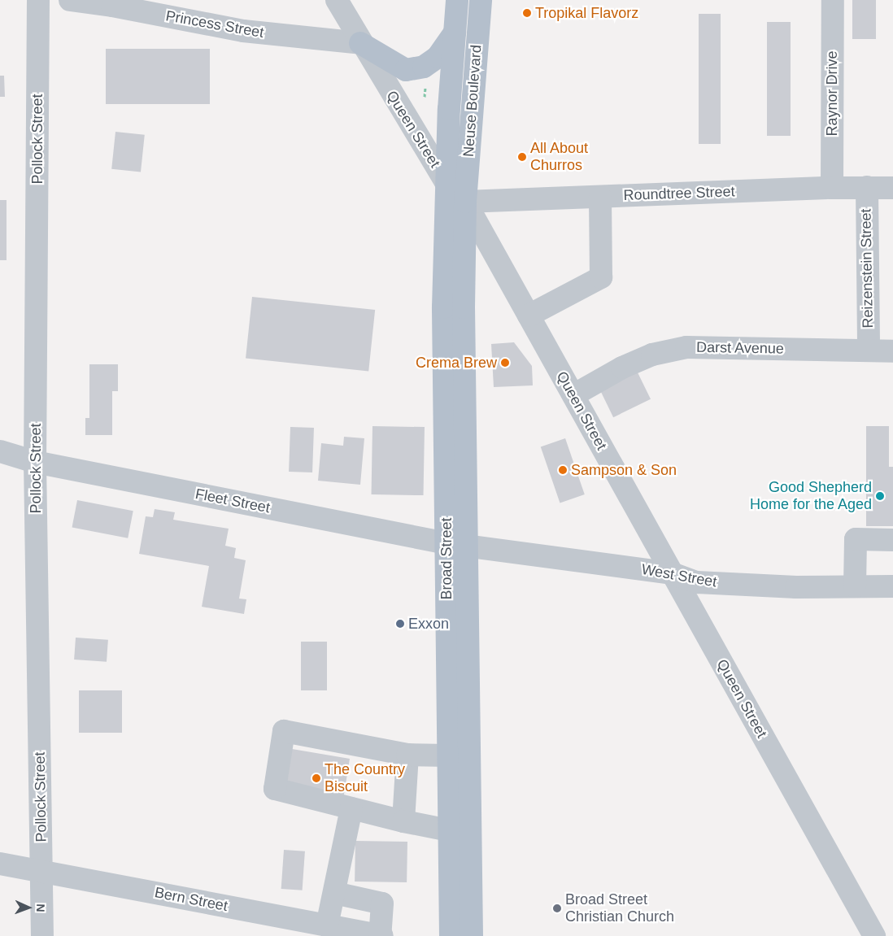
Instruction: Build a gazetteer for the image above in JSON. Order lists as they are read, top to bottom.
{
  "streets": {
    "main road": ["Neuse Boulevard", "Broad Street"],
    "street": [
      "Princess Street",
      "Raynor Drive",
      "Queen Street",
      "Pollock Street",
      "Roundtree Street",
      "Reizenstein Street",
      "Darst Avenue",
      "Fleet Street",
      "West Street",
      "Bern Street"
    ]
  },
  "crossings": [
    ["Princess Street", "Queen Street"],
    ["Raynor Drive", "Roundtree Street"],
    ["Neuse Boulevard", "Queen Street"],
    ["Neuse Boulevard", "Roundtree Street"],
    ["Neuse Boulevard", "Broad Street"],
    ["Queen Street", "Roundtree Street"],
    ["Queen Street", "Darst Avenue"],
    ["Queen Street", "Broad Street"],
    ["Queen Street", "West Street"],
    ["Pollock Street", "Fleet Street"],
    ["Pollock Street", "Bern Street"],
    ["Roundtree Street", "Reizenstein Street"],
    ["Roundtree Street", "Broad Street"],
    ["Reizenstein Street", "Darst Avenue"],
    ["Fleet Street", "Broad Street"],
    ["Fleet Street", "West Street"],
    ["Broad Street", "West Street"]
  ],
  "places": [
    "Tropikal Flavorz",
    "All About Churros",
    "Crema Brew",
    "Sampson & Son",
    "Good Shepherd Home for the Aged",
    "Exxon",
    "The Country Biscuit",
    "Broad Street Christian Church"
  ],
  "north": "right"
}
